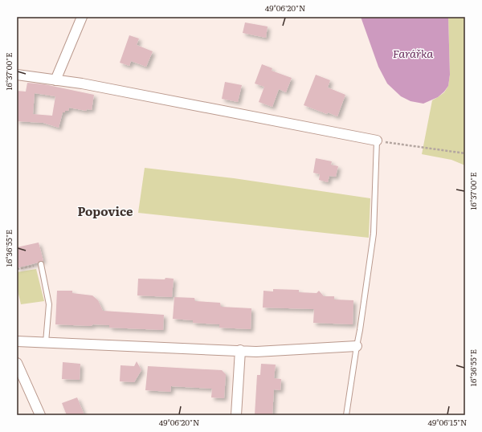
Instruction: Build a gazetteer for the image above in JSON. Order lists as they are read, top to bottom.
{
  "districts": ["Popovice"],
  "water": ["Farářka"],
  "coordinates": [
    "49°06'20\"N",
    "16°37'00\"E",
    "16°36'55\"E",
    "49°06'15\"N"
  ]
}
